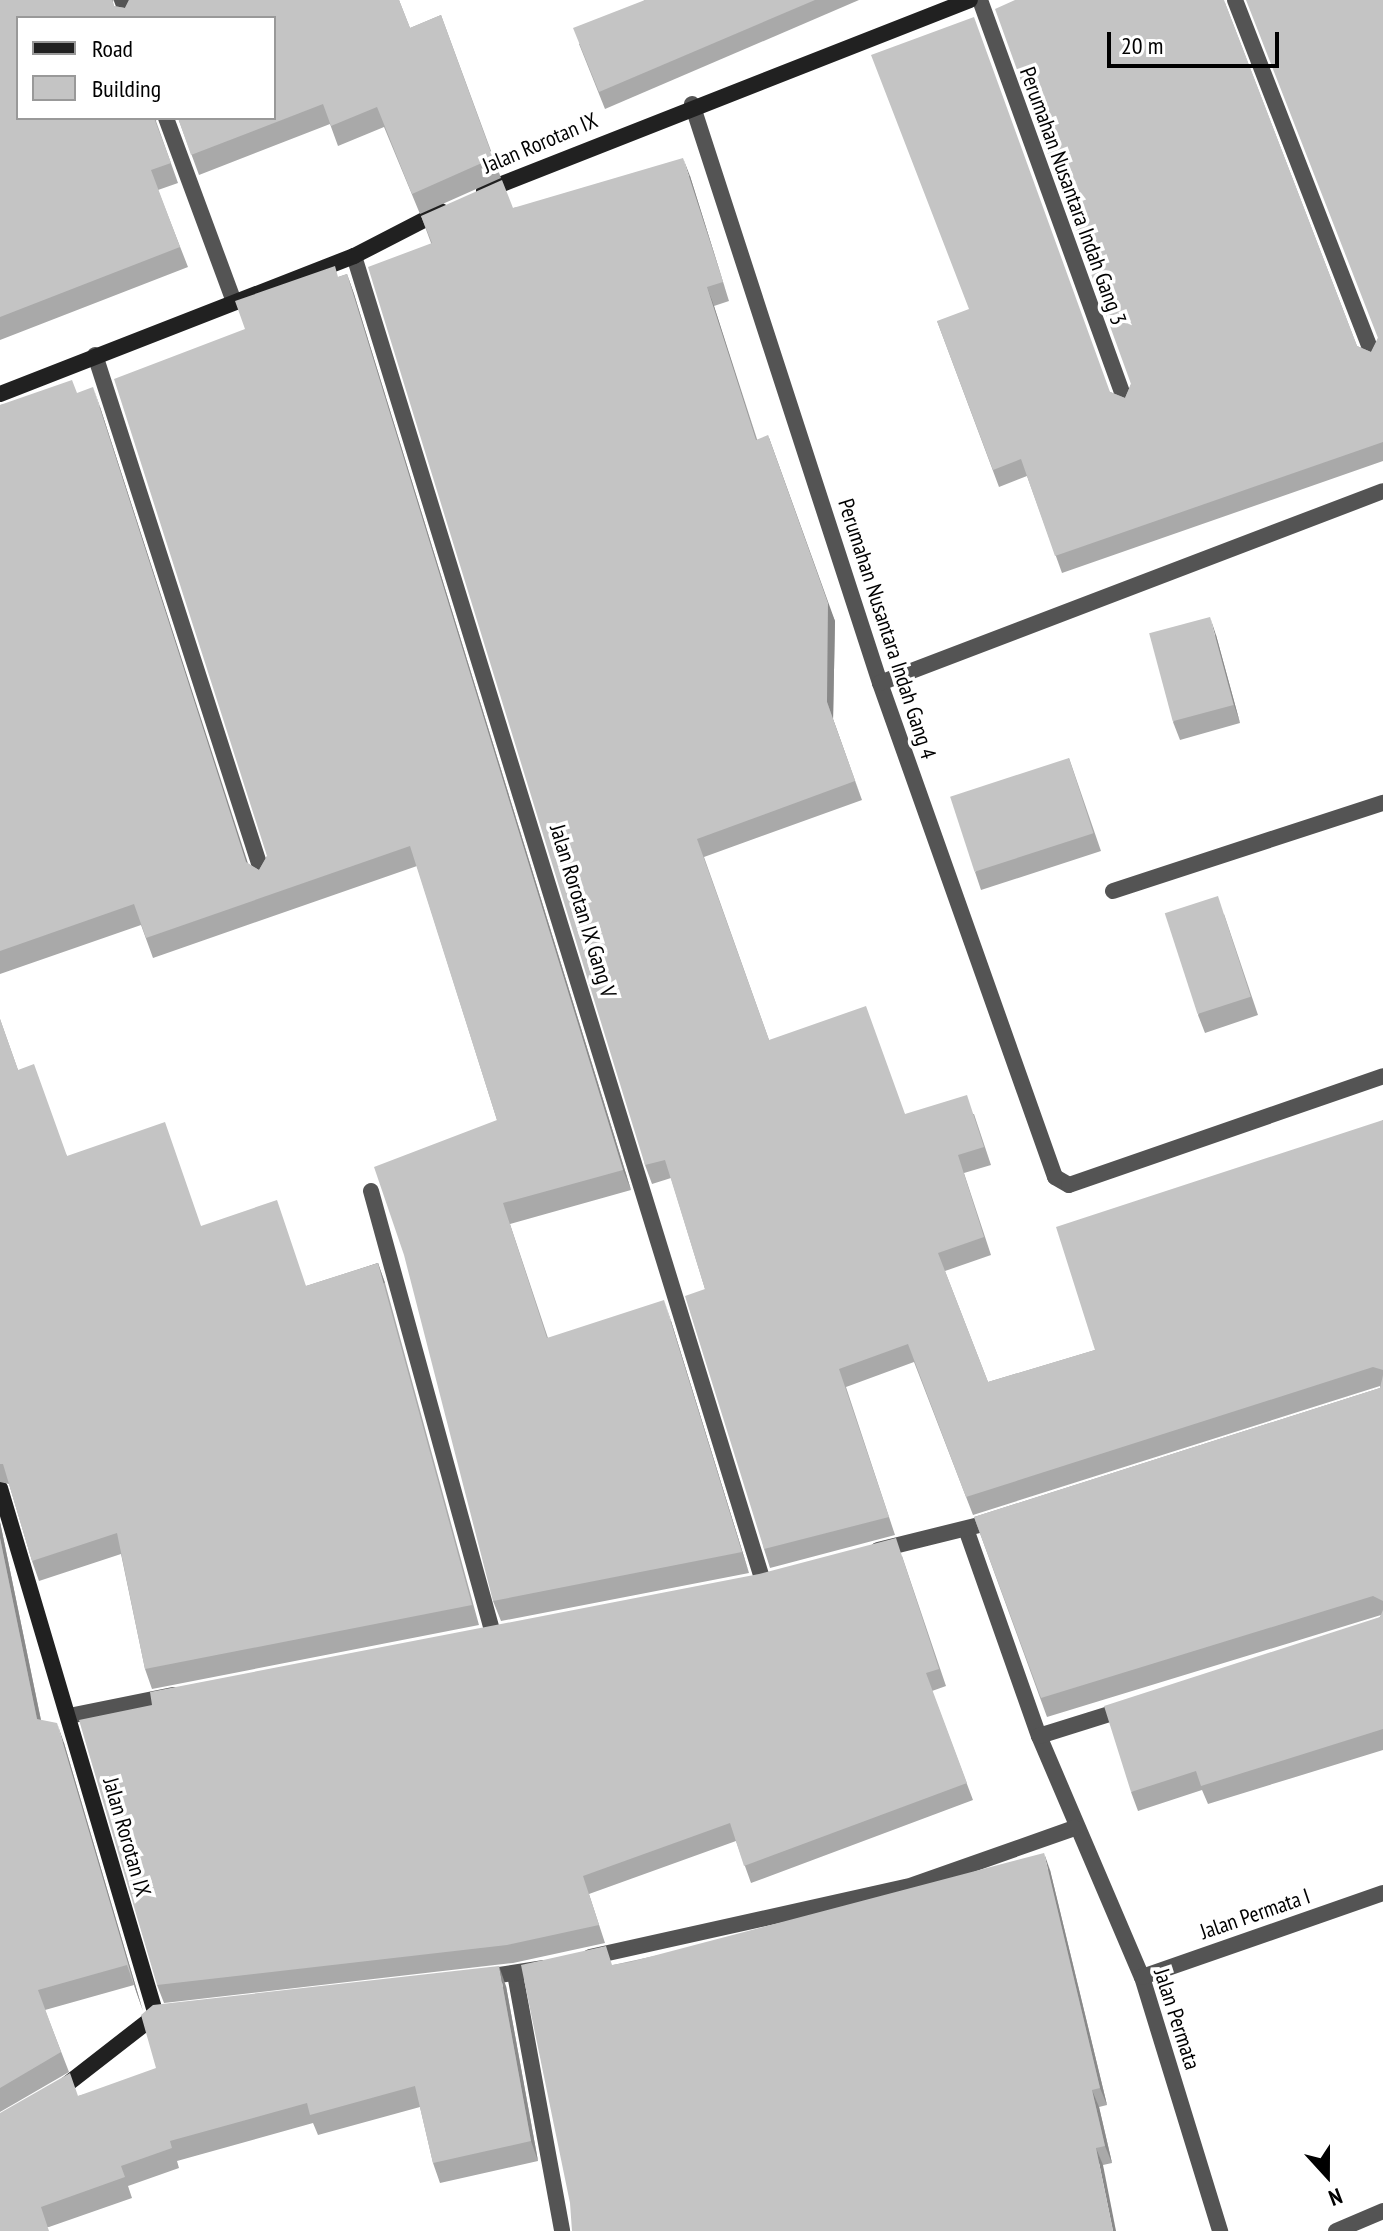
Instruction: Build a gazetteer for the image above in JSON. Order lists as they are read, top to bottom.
{
  "streets": {
    "street": [
      "Jalan Rorotan IX",
      "Perumahan Nusantara Indah Gang 3",
      "Perumahan Nusantara Indah Gang 4",
      "Jalan Rorotan IX Gang V",
      "Jalan Permata I",
      "Jalan Permata"
    ]
  },
  "crossings": [
    ["Jalan Rorotan IX", "Perumahan Nusantara Indah Gang 4"],
    ["Jalan Rorotan IX", "Jalan Rorotan IX Gang V"],
    ["Jalan Permata I", "Jalan Permata"]
  ],
  "legend": ["Road", "Building"],
  "scale_bar": "20 m",
  "north": "bottom"
}
